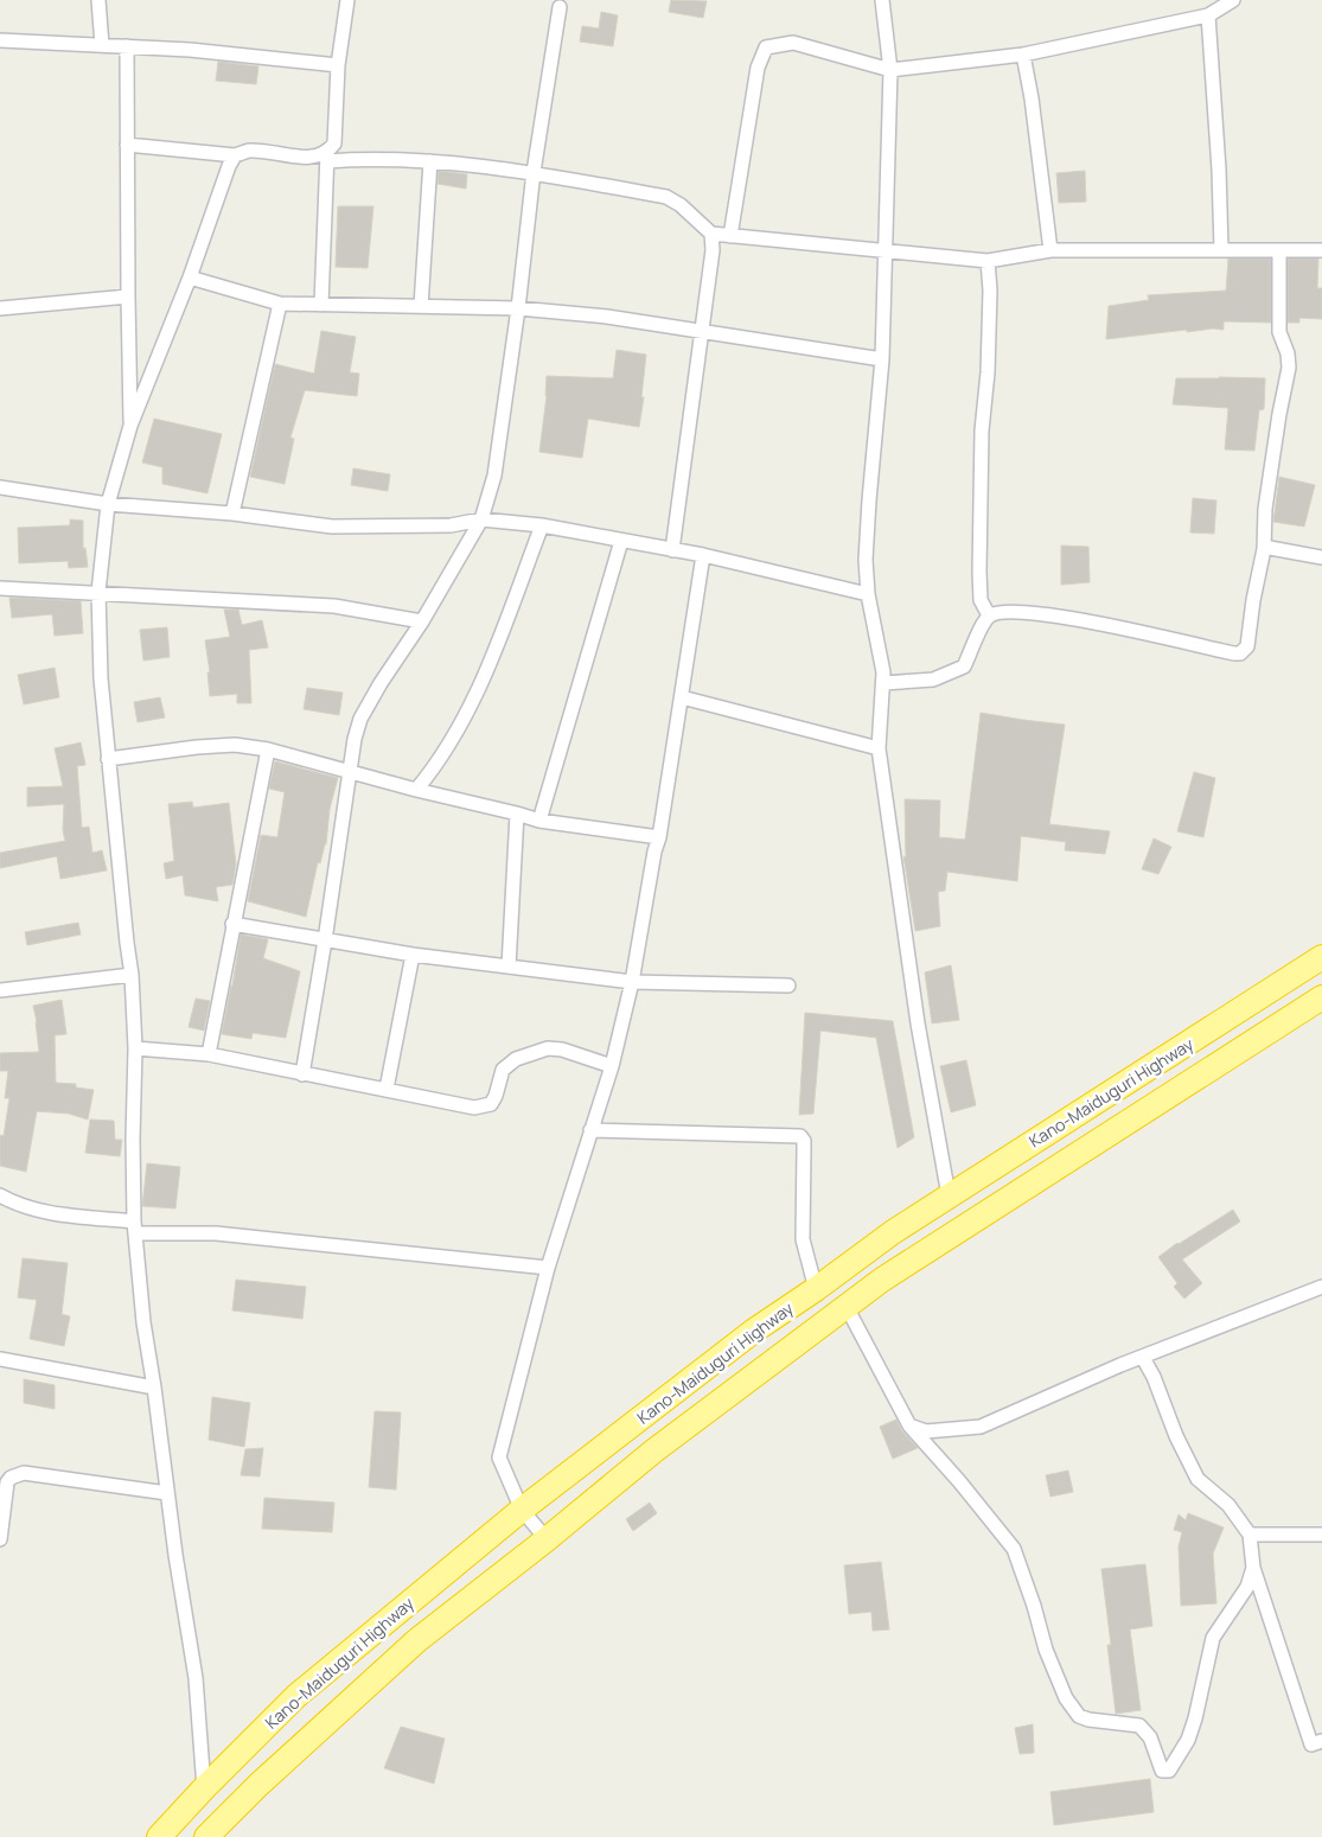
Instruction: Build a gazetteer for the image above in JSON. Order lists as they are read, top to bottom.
{
  "streets": {
    "highway": ["Kano-Maiduguri Highway"]
  }
}
